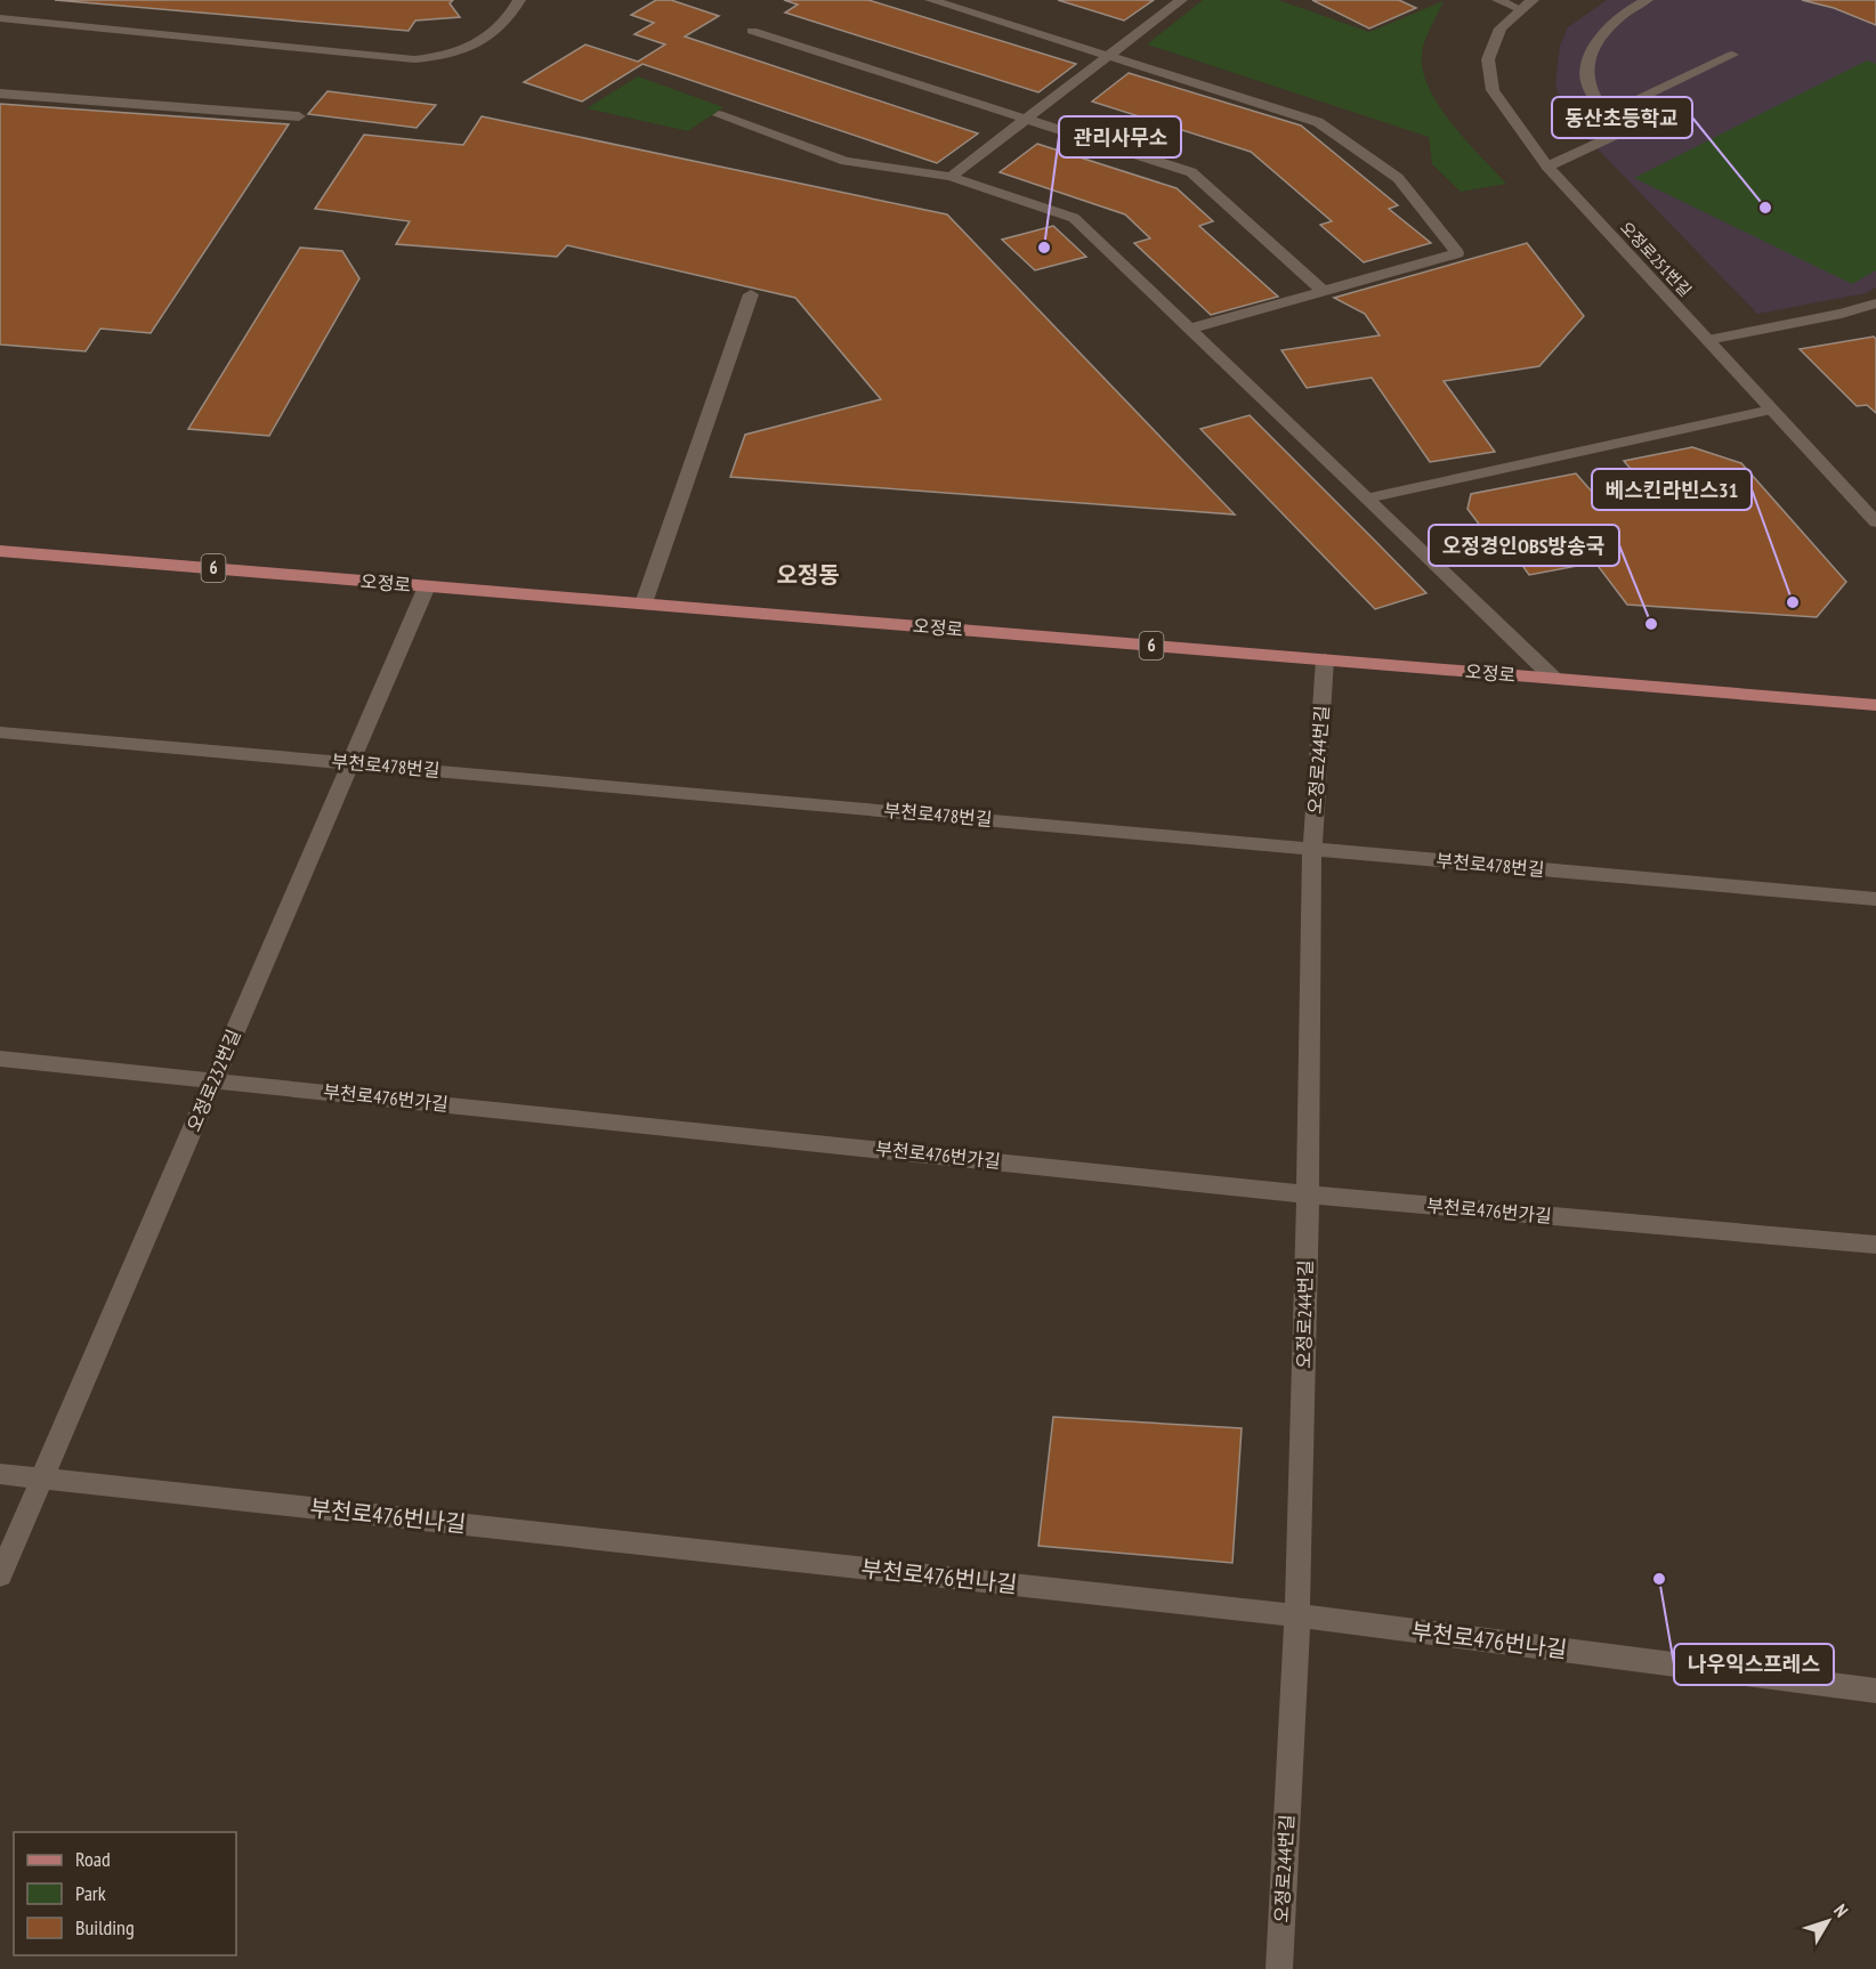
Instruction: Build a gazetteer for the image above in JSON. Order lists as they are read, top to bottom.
{
  "streets": {
    "main road": ["6", "오정로"],
    "street": [
      "오정로251번길",
      "오정로244번길",
      "부천로478번길",
      "오정로232번길",
      "부천로476번가길",
      "부천로476번나길"
    ]
  },
  "crossings": [
    ["오정로", "오정로244번길"],
    ["오정로", "오정로232번길"],
    ["오정로244번길", "부천로478번길"],
    ["오정로244번길", "부천로476번가길"],
    ["오정로244번길", "부천로476번나길"],
    ["부천로478번길", "오정로232번길"],
    ["오정로232번길", "부천로476번가길"],
    ["오정로232번길", "부천로476번나길"]
  ],
  "districts": ["오정동"],
  "places": [
    "동산초등학교",
    "관리사무소",
    "베스킨라빈스31",
    "오정경인OBS방송국",
    "나우익스프레스"
  ],
  "legend": ["Road", "Park", "Building"],
  "north": "top right"
}
